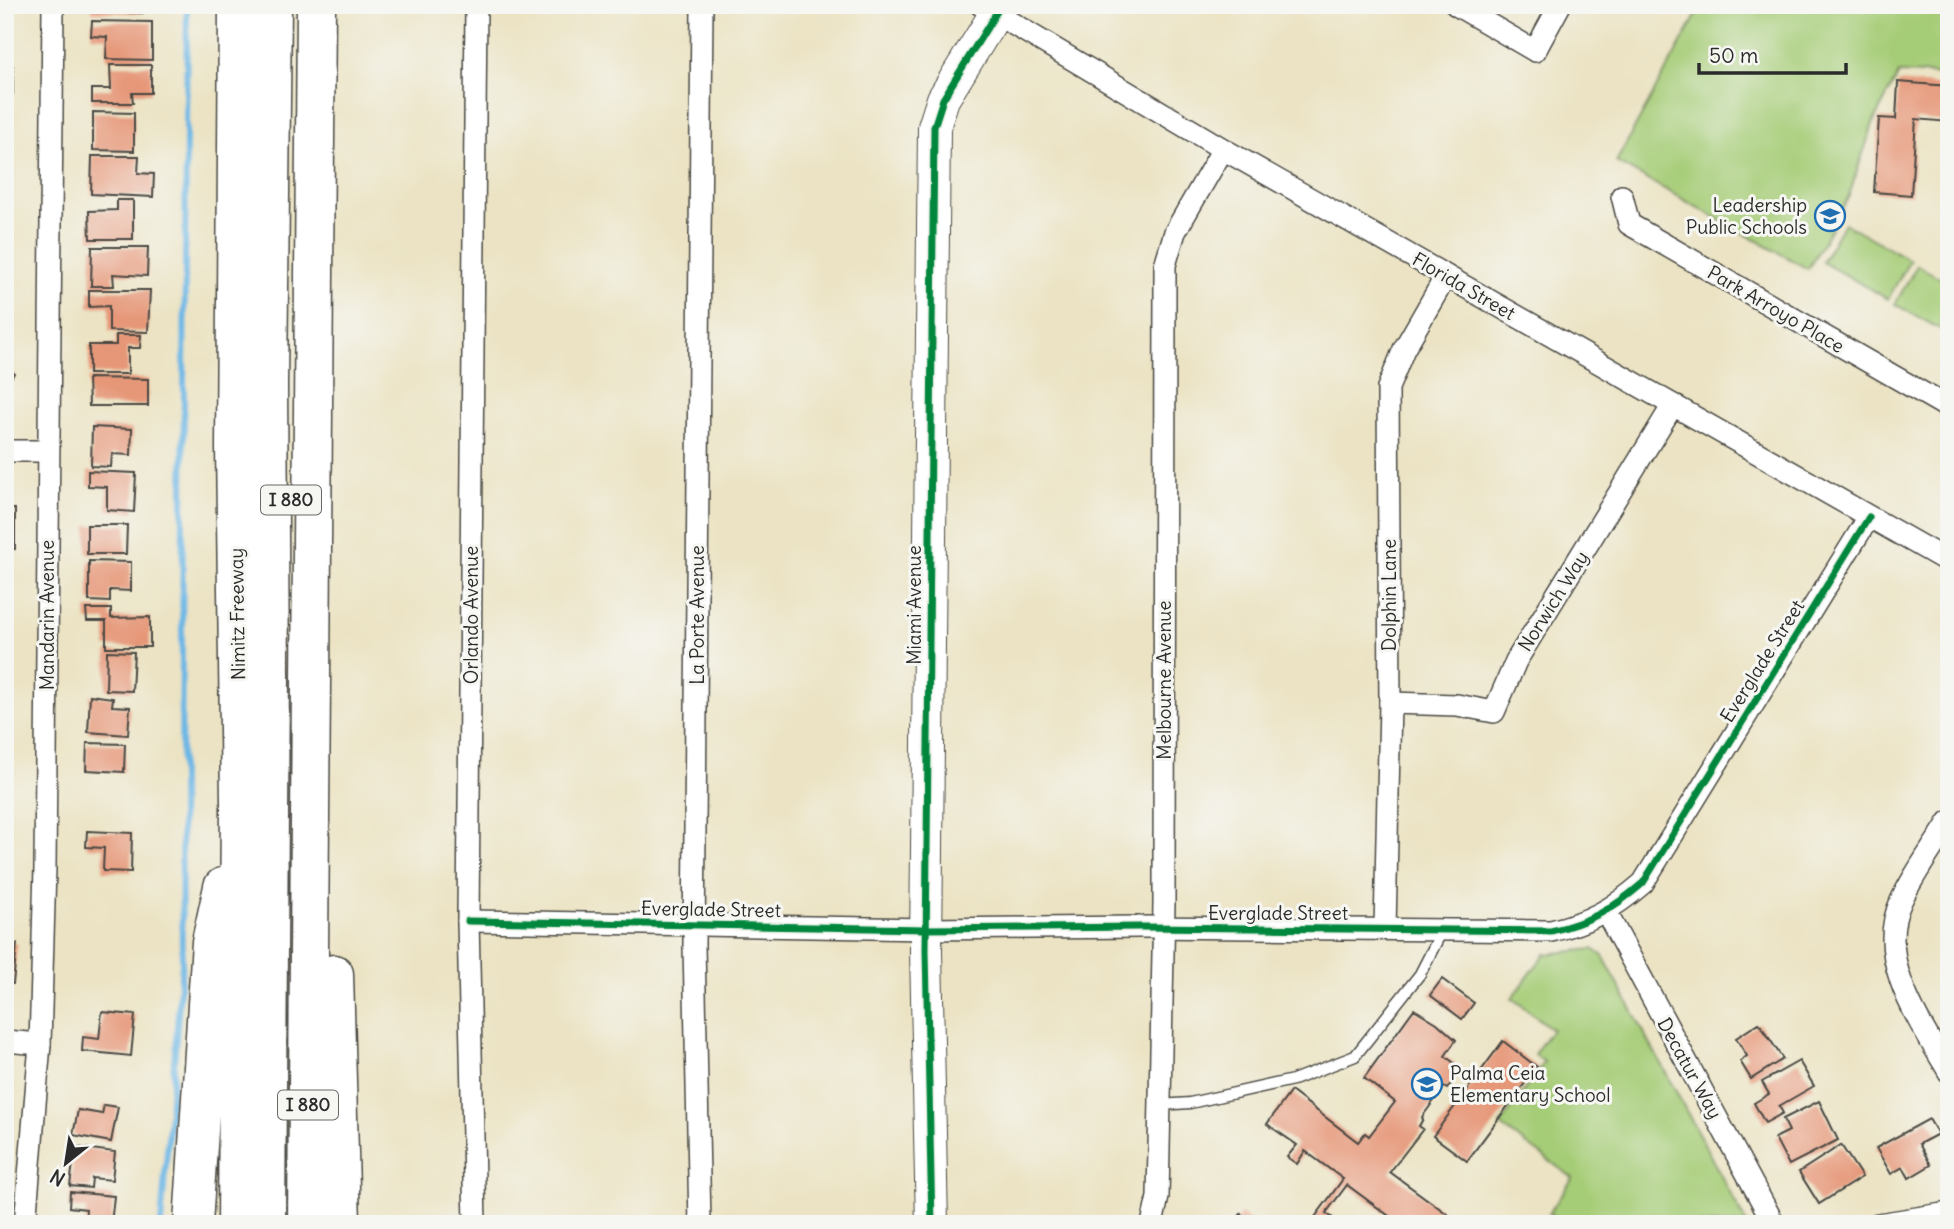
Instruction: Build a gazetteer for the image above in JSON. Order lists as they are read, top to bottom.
{
  "streets": {
    "highway": ["I 880", "Nimitz Freeway"],
    "street": [
      "Florida Street",
      "Park Arroyo Place",
      "Dolphin Lane",
      "Norwich Way",
      "Miami Avenue",
      "Mandarin Avenue",
      "Orlando Avenue",
      "La Porte Avenue",
      "Everglade Street",
      "Melbourne Avenue",
      "Decatur Way"
    ]
  },
  "crossings": [
    ["Florida Street", "Dolphin Lane"],
    ["Florida Street", "Norwich Way"],
    ["Florida Street", "Miami Avenue"],
    ["Florida Street", "Everglade Street"],
    ["Florida Street", "Melbourne Avenue"],
    ["Dolphin Lane", "Norwich Way"],
    ["Dolphin Lane", "Everglade Street"],
    ["Miami Avenue", "Everglade Street"],
    ["Orlando Avenue", "Everglade Street"],
    ["La Porte Avenue", "Everglade Street"],
    ["Everglade Street", "Melbourne Avenue"],
    ["Everglade Street", "Decatur Way"]
  ],
  "places": {
    "school or university": ["Leadership Public Schools", "Palma Ceia Elementary School"]
  },
  "scale_bar": "50 m",
  "north": "bottom left"
}
